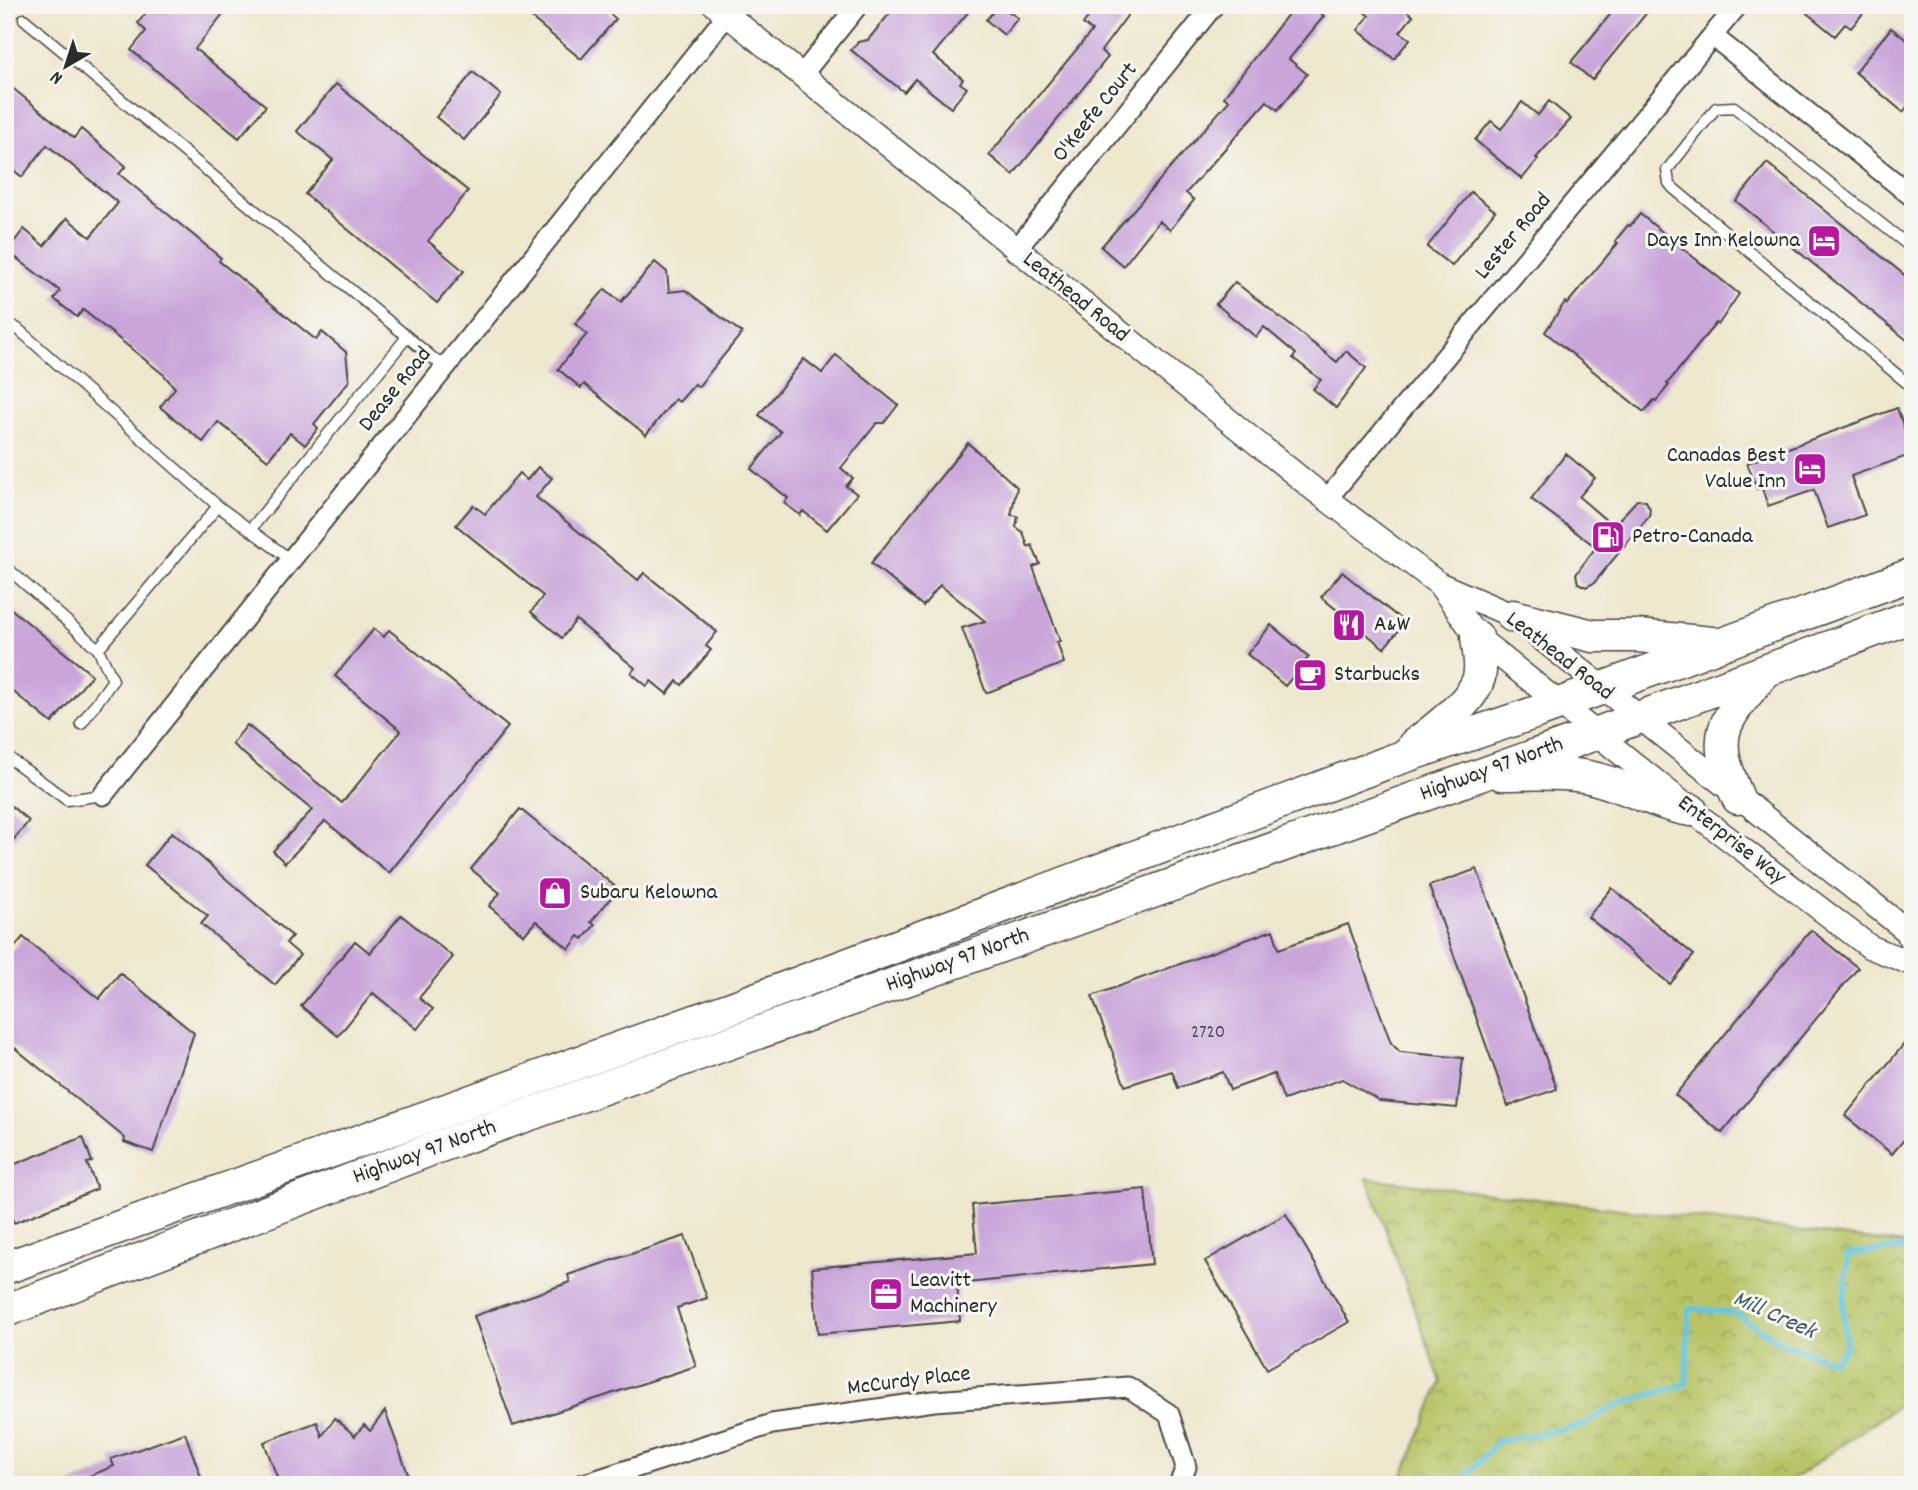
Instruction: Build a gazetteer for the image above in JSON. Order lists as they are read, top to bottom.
{
  "streets": {
    "highway": ["Highway 97 North"],
    "street": [
      "O'Keefe Court",
      "Lester Road",
      "Leathead Road",
      "Dease Road",
      "Enterprise Way",
      "McCurdy Place"
    ]
  },
  "crossings": [
    ["O'Keefe Court", "Leathead Road"],
    ["Lester Road", "Leathead Road"],
    ["Leathead Road", "Dease Road"],
    ["Leathead Road", "Highway 97 North"],
    ["Leathead Road", "Enterprise Way"],
    ["Highway 97 North", "Enterprise Way"]
  ],
  "water": ["Mill Creek"],
  "places": {
    "hotel": ["Days Inn Kelowna", "Canadas Best Value Inn"],
    "fuel station": ["Petro-Canada"],
    "restaurant": ["A&W"],
    "cafe": ["Starbucks"],
    "shop": ["Subaru Kelowna"],
    "office": ["Leavitt Machinery"]
  },
  "house_numbers": ["2720"],
  "north": "bottom left"
}
